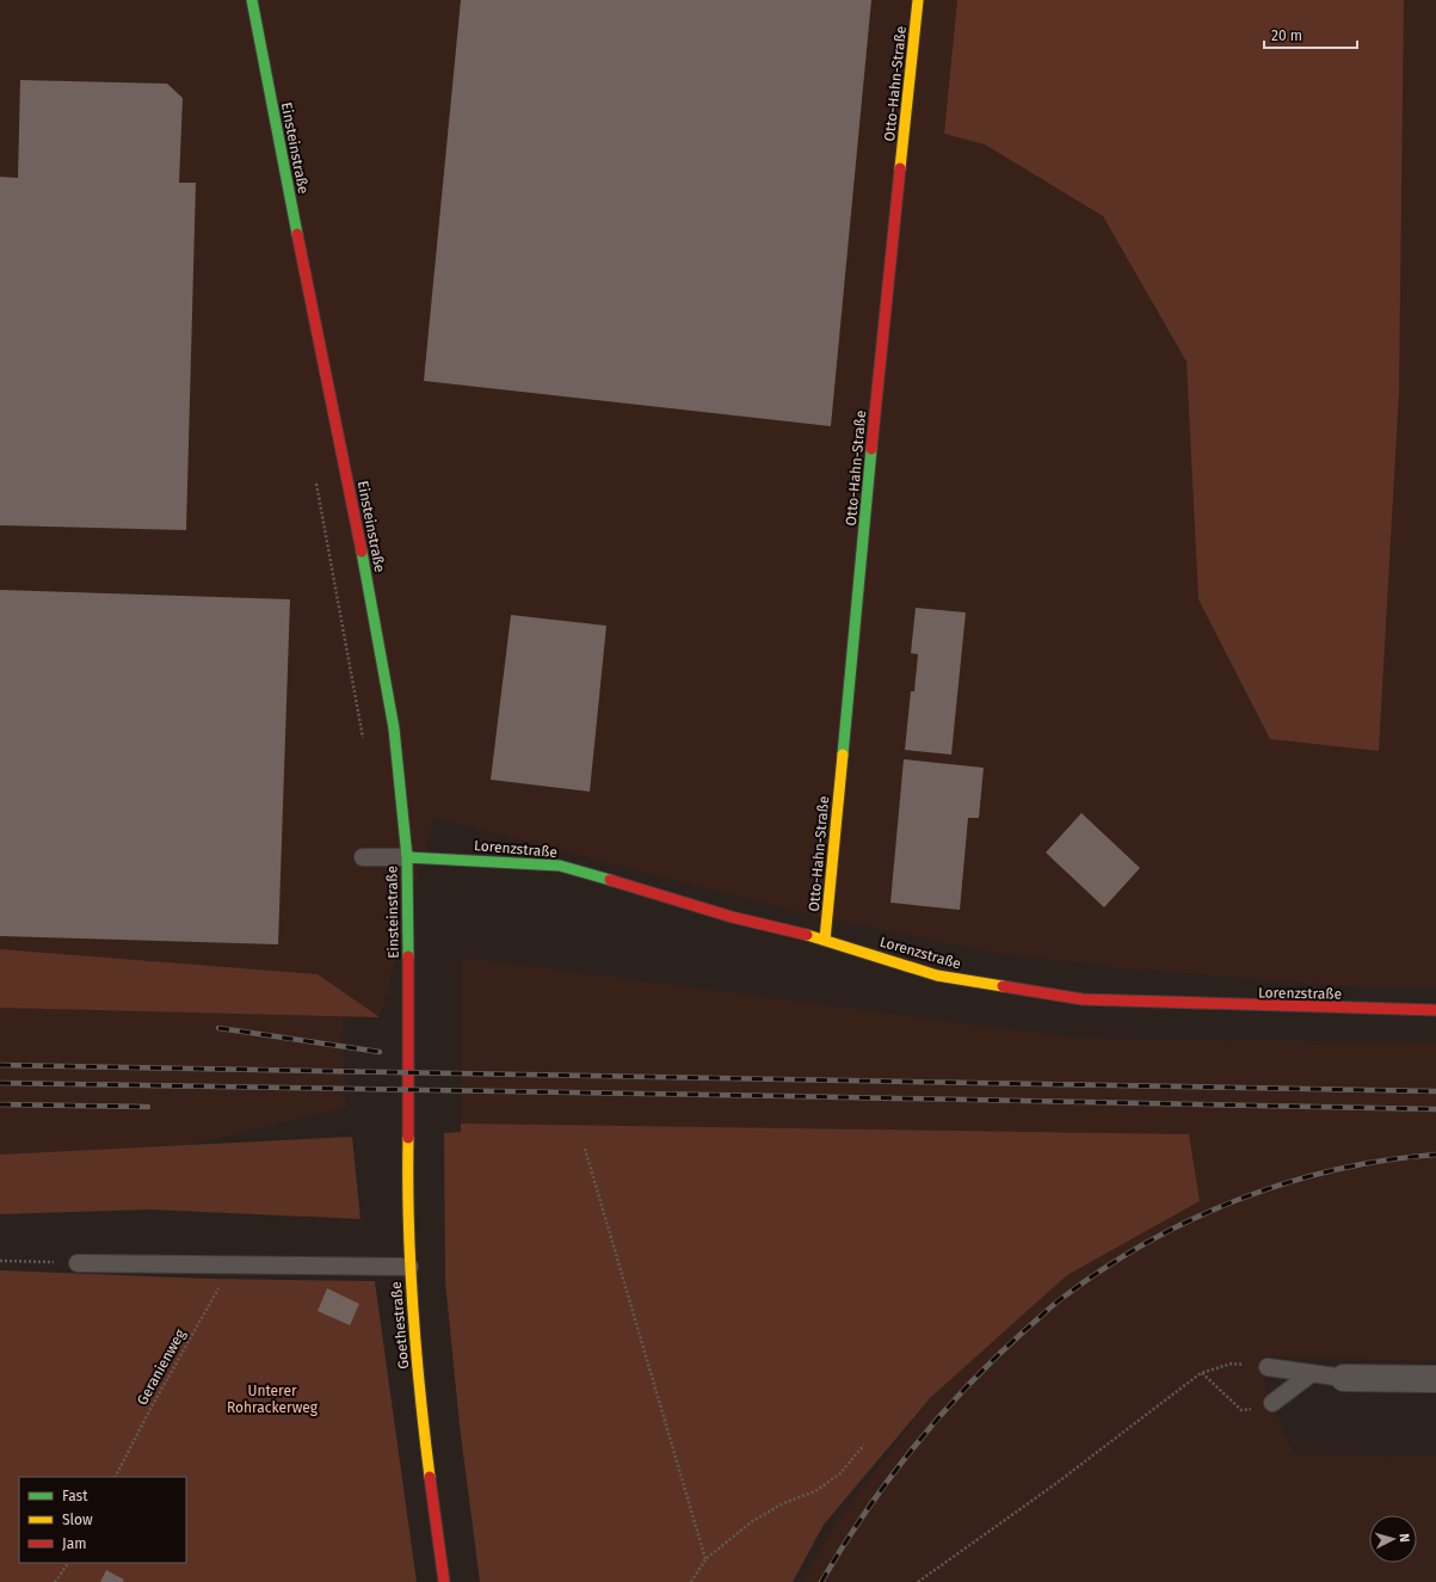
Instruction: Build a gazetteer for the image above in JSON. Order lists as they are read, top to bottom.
{
  "streets": {
    "street": [
      "Otto-Hahn-Straße",
      "Einsteinstraße",
      "Lorenzstraße",
      "Goethestraße"
    ],
    "path": ["Geranienweg"]
  },
  "crossings": [
    ["Otto-Hahn-Straße", "Lorenzstraße"],
    ["Einsteinstraße", "Lorenzstraße"],
    ["Einsteinstraße", "Goethestraße"]
  ],
  "parks": ["Unterer Rohrackerweg"],
  "legend": ["Fast", "Slow", "Jam"],
  "scale_bar": "20 m",
  "north": "right"
}
